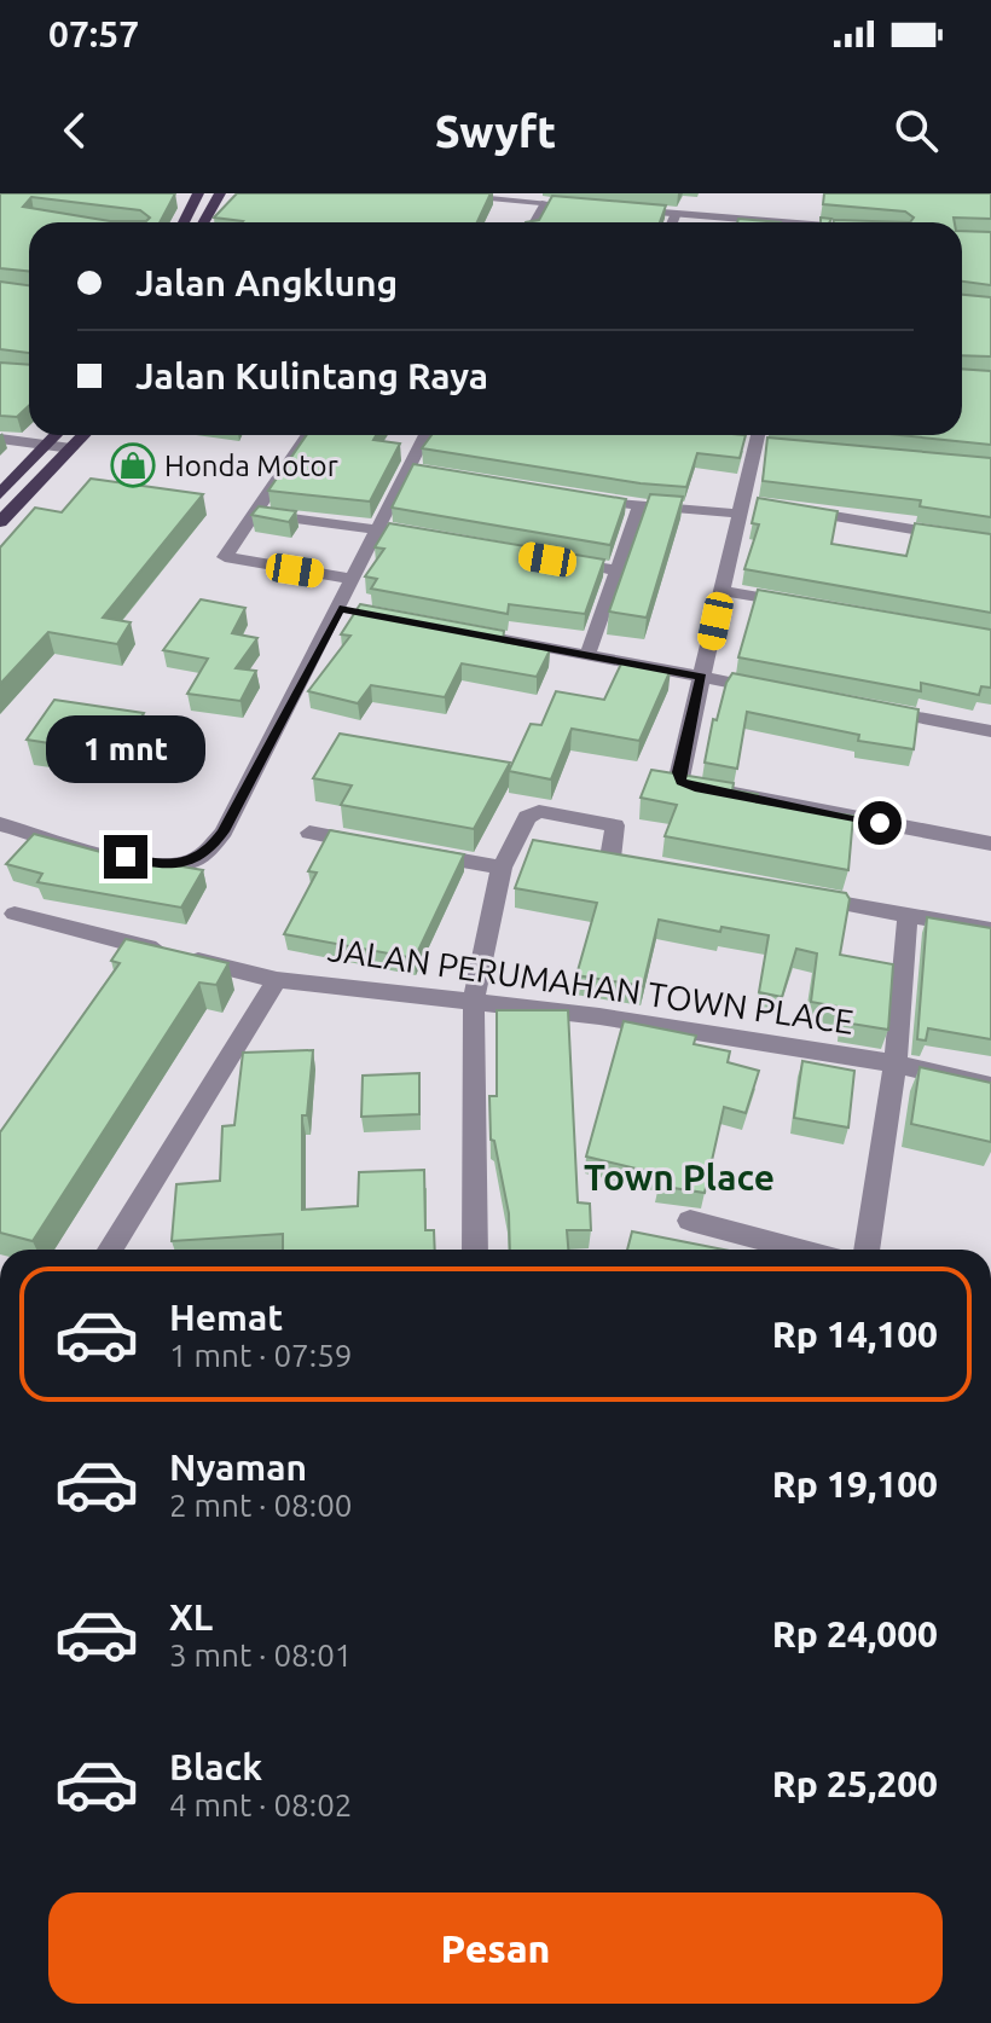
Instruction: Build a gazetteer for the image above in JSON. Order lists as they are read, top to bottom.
{
  "streets": {
    "street": ["JALAN PERUMAHAN TOWN PLACE"]
  },
  "districts": ["Town Place"],
  "places": {
    "shop": ["Honda Motor"]
  },
  "page": {
    "status": "07:57",
    "header": "Swyft",
    "banner": ["Jalan Angklung", "Jalan Kulintang Raya"],
    "bubble": "1 mnt",
    "list": [
      {
        "name": "Hemat",
        "note": "1 mnt · 07:59",
        "value": "Rp 14,100"
      },
      {
        "name": "Nyaman",
        "note": "2 mnt · 08:00",
        "value": "Rp 19,100"
      },
      {
        "name": "XL",
        "note": "3 mnt · 08:01",
        "value": "Rp 24,000"
      },
      {
        "name": "Black",
        "note": "4 mnt · 08:02",
        "value": "Rp 25,200"
      }
    ],
    "buttons": "Pesan"
  }
}
